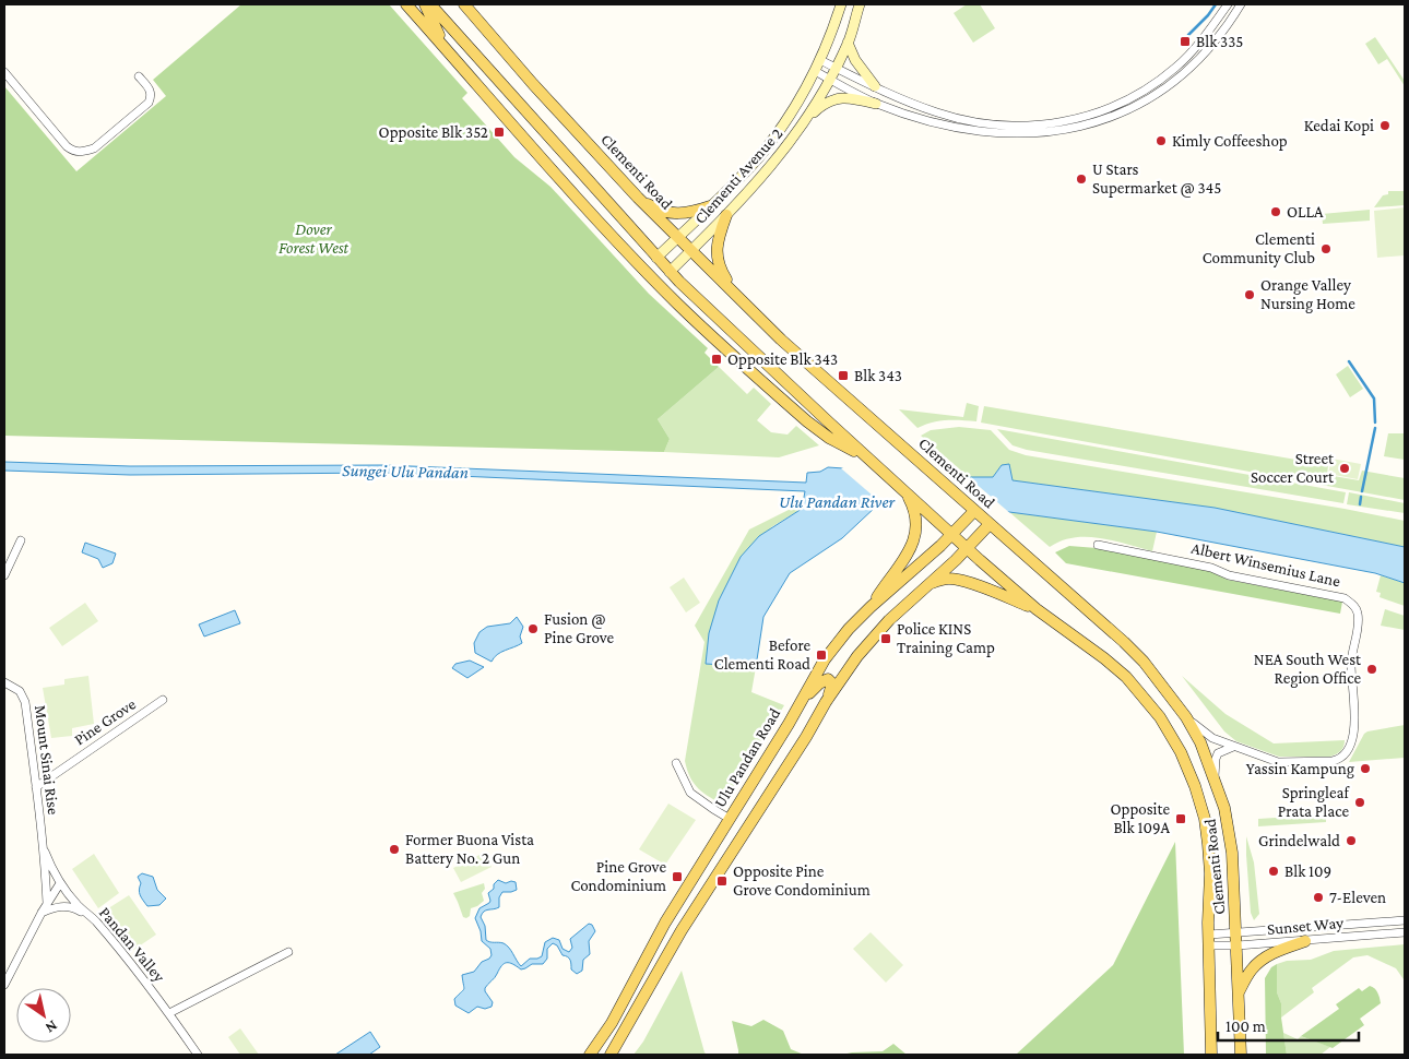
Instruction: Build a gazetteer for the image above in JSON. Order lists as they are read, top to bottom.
{
  "streets": {
    "main road": ["Clementi Road", "Clementi Avenue 2", "Ulu Pandan Road"],
    "street": [
      "Albert Winsemius Lane",
      "Pine Grove",
      "Mount Sinai Rise",
      "Sunset Way",
      "Pandan Valley"
    ]
  },
  "crossings": [
    ["Clementi Road", "Clementi Avenue 2"],
    ["Clementi Road", "Ulu Pandan Road"],
    ["Clementi Road", "Sunset Way"],
    ["Pine Grove", "Mount Sinai Rise"],
    ["Mount Sinai Rise", "Pandan Valley"]
  ],
  "water": ["Sungei Ulu Pandan", "Ulu Pandan River"],
  "parks": ["Dover Forest West"],
  "places": {
    "transit": [
      "Blk 335",
      "Opposite Blk 352",
      "Opposite Blk 343",
      "Blk 343",
      "Police KINS Training Camp",
      "Before Clementi Road",
      "Opposite Blk 109A",
      "Pine Grove Condominium",
      "Opposite Pine Grove Condominium"
    ],
    "other": [
      "Kedai Kopi",
      "Kimly Coffeeshop",
      "U Stars Supermarket @ 345",
      "OLLA",
      "Clementi Community Club",
      "Orange Valley Nursing Home",
      "Street Soccer Court",
      "Fusion @ Pine Grove",
      "NEA South West Region Office",
      "Yassin Kampung",
      "Springleaf Prata Place",
      "Grindelwald",
      "Former Buona Vista Battery No. 2 Gun",
      "Blk 109",
      "7-Eleven"
    ]
  },
  "scale_bar": "100 m",
  "north": "bottom right"
}
